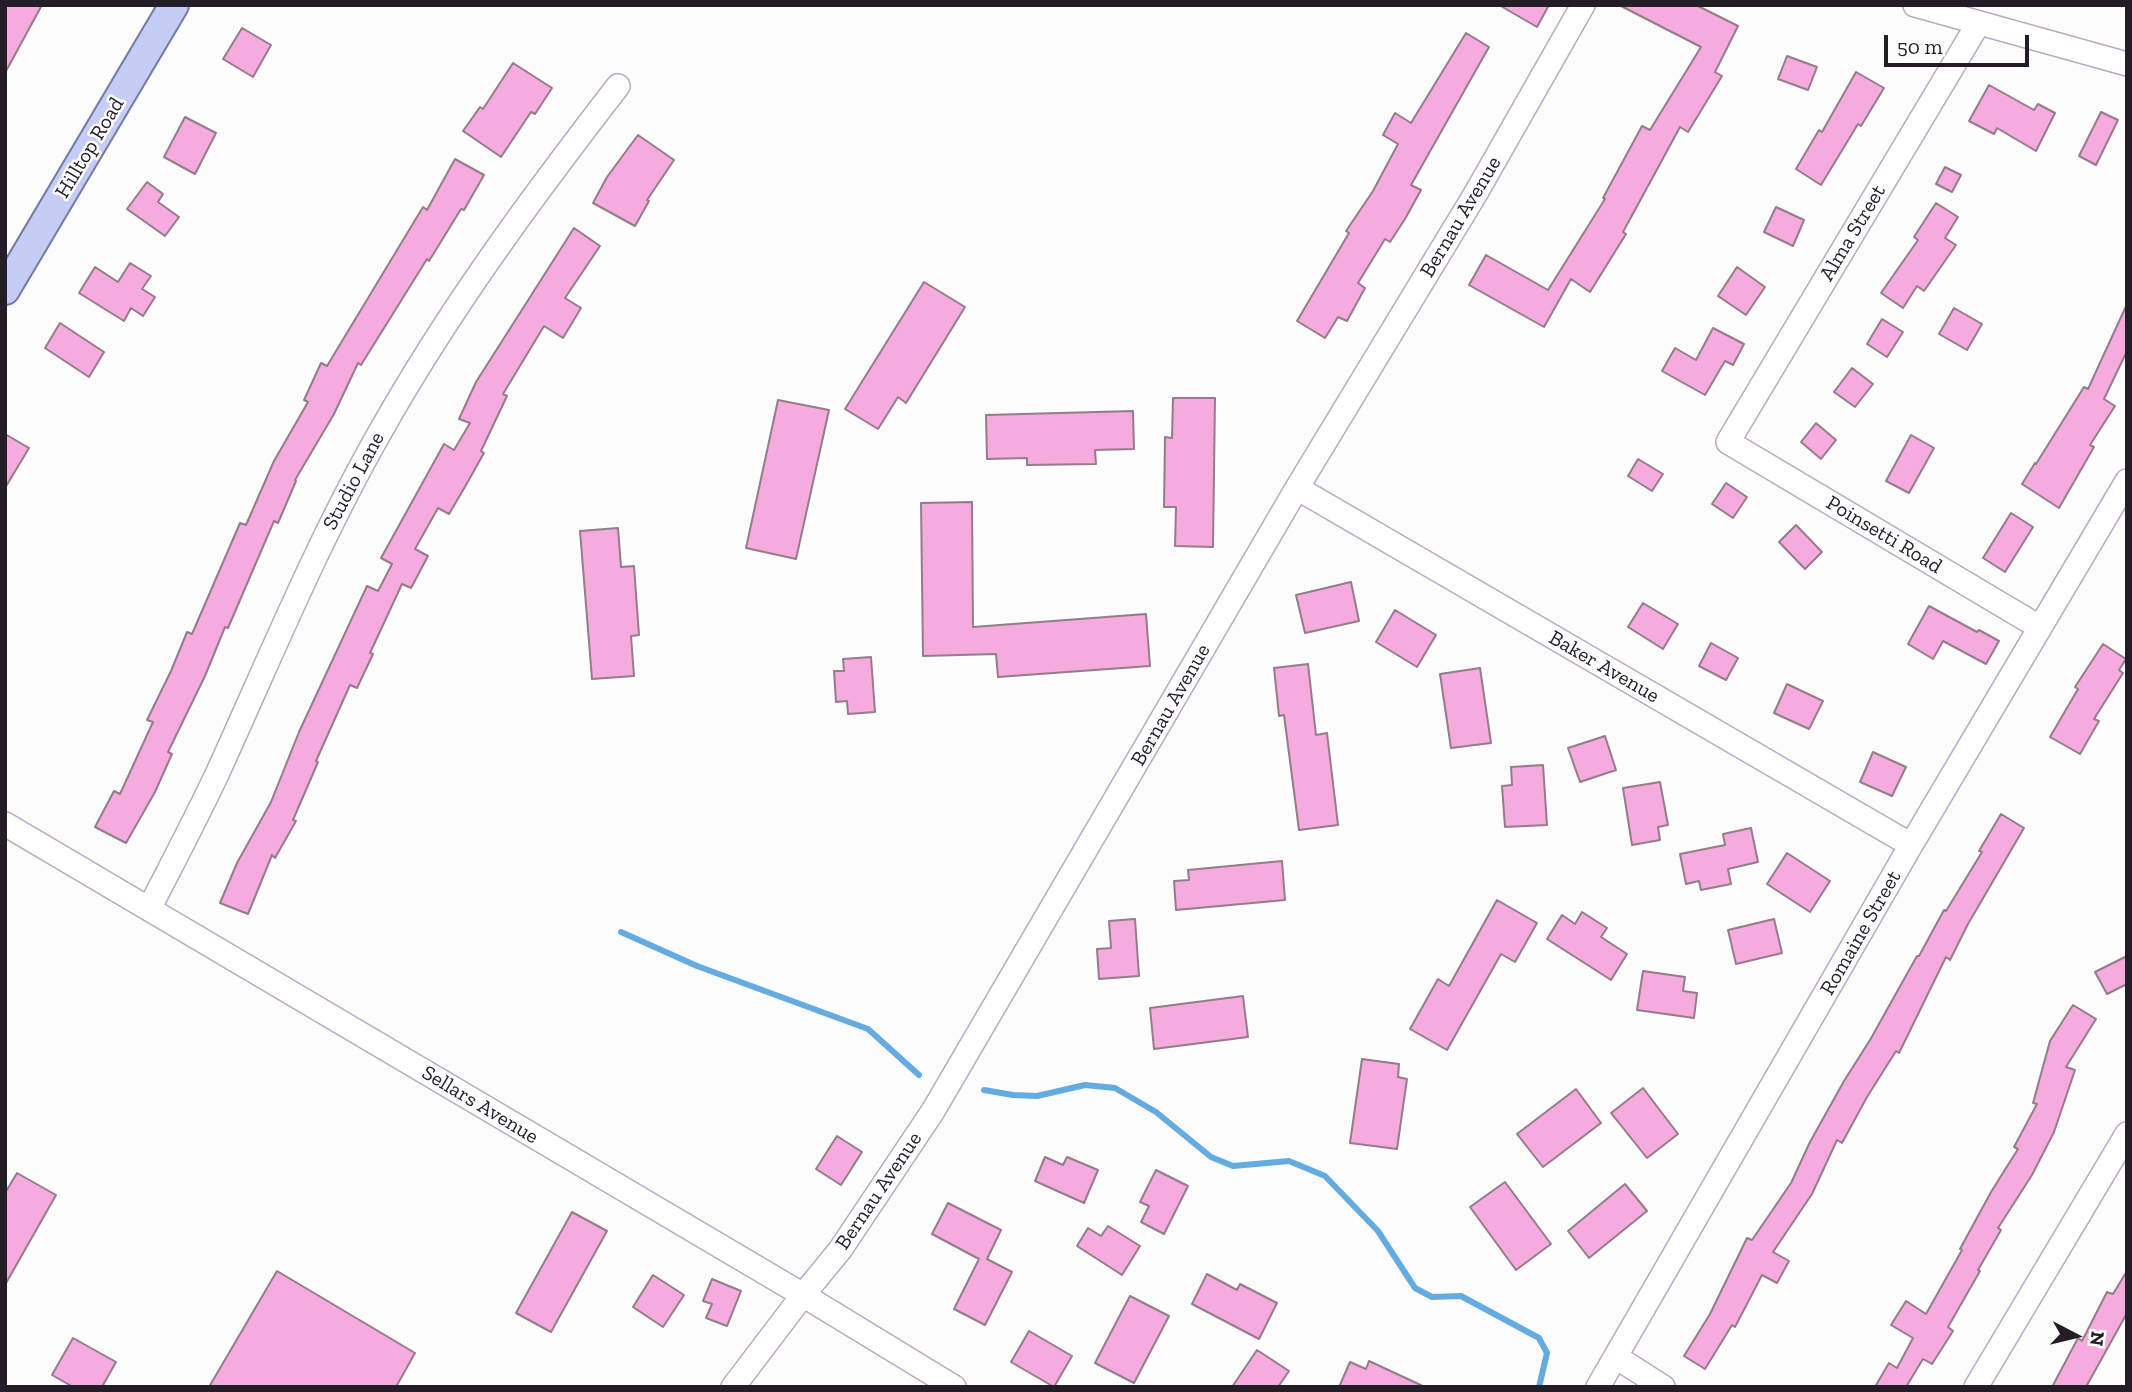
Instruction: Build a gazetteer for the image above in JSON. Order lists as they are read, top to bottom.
{
  "streets": {
    "main road": ["Hilltop Road"],
    "street": [
      "Bernau Avenue",
      "Alma Street",
      "Studio Lane",
      "Poinsetti Road",
      "Baker Avenue",
      "Romaine Street",
      "Sellars Avenue"
    ]
  },
  "crossings": [
    ["Bernau Avenue", "Baker Avenue"],
    ["Bernau Avenue", "Sellars Avenue"],
    ["Alma Street", "Poinsetti Road"],
    ["Studio Lane", "Sellars Avenue"],
    ["Poinsetti Road", "Romaine Street"],
    ["Baker Avenue", "Romaine Street"]
  ],
  "scale_bar": "50 m",
  "north": "right"
}
